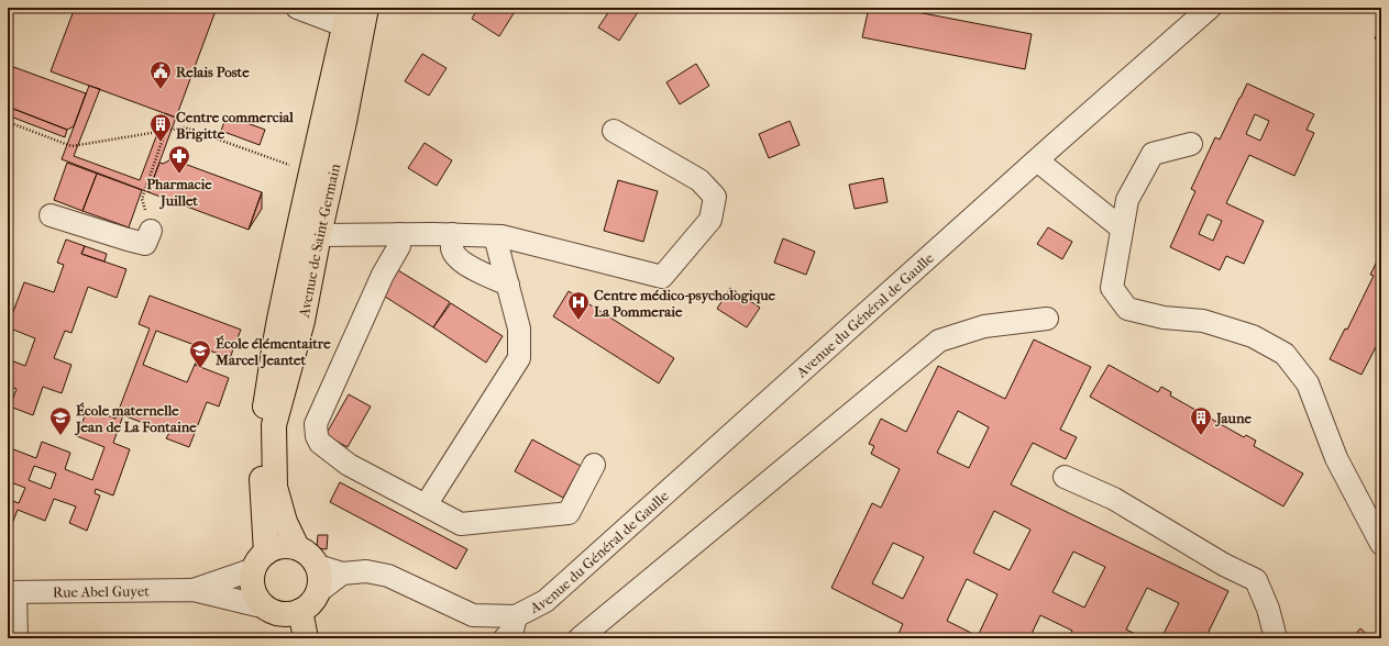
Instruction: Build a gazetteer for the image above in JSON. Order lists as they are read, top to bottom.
{
  "streets": {
    "main road": ["Avenue de Saint-Germain"],
    "street": ["Avenue du Général de Gaulle", "Rue Abel Guyet"]
  },
  "crossings": [
    ["Avenue de Saint-Germain", "Avenue du Général de Gaulle"],
    ["Avenue de Saint-Germain", "Rue Abel Guyet"],
    ["Avenue du Général de Gaulle", "Rue Abel Guyet"]
  ],
  "places": {
    "public building": ["Relais Poste"],
    "building": ["Centre commercial Brigitte", "Jaune"],
    "pharmacy": ["Pharmacie Juillet"],
    "hospital": ["Centre médico-psychologique La Pommeraie"],
    "school or university": ["École élémentaitre Marcel Jeantet", "École maternelle Jean de La Fontaine"]
  }
}
